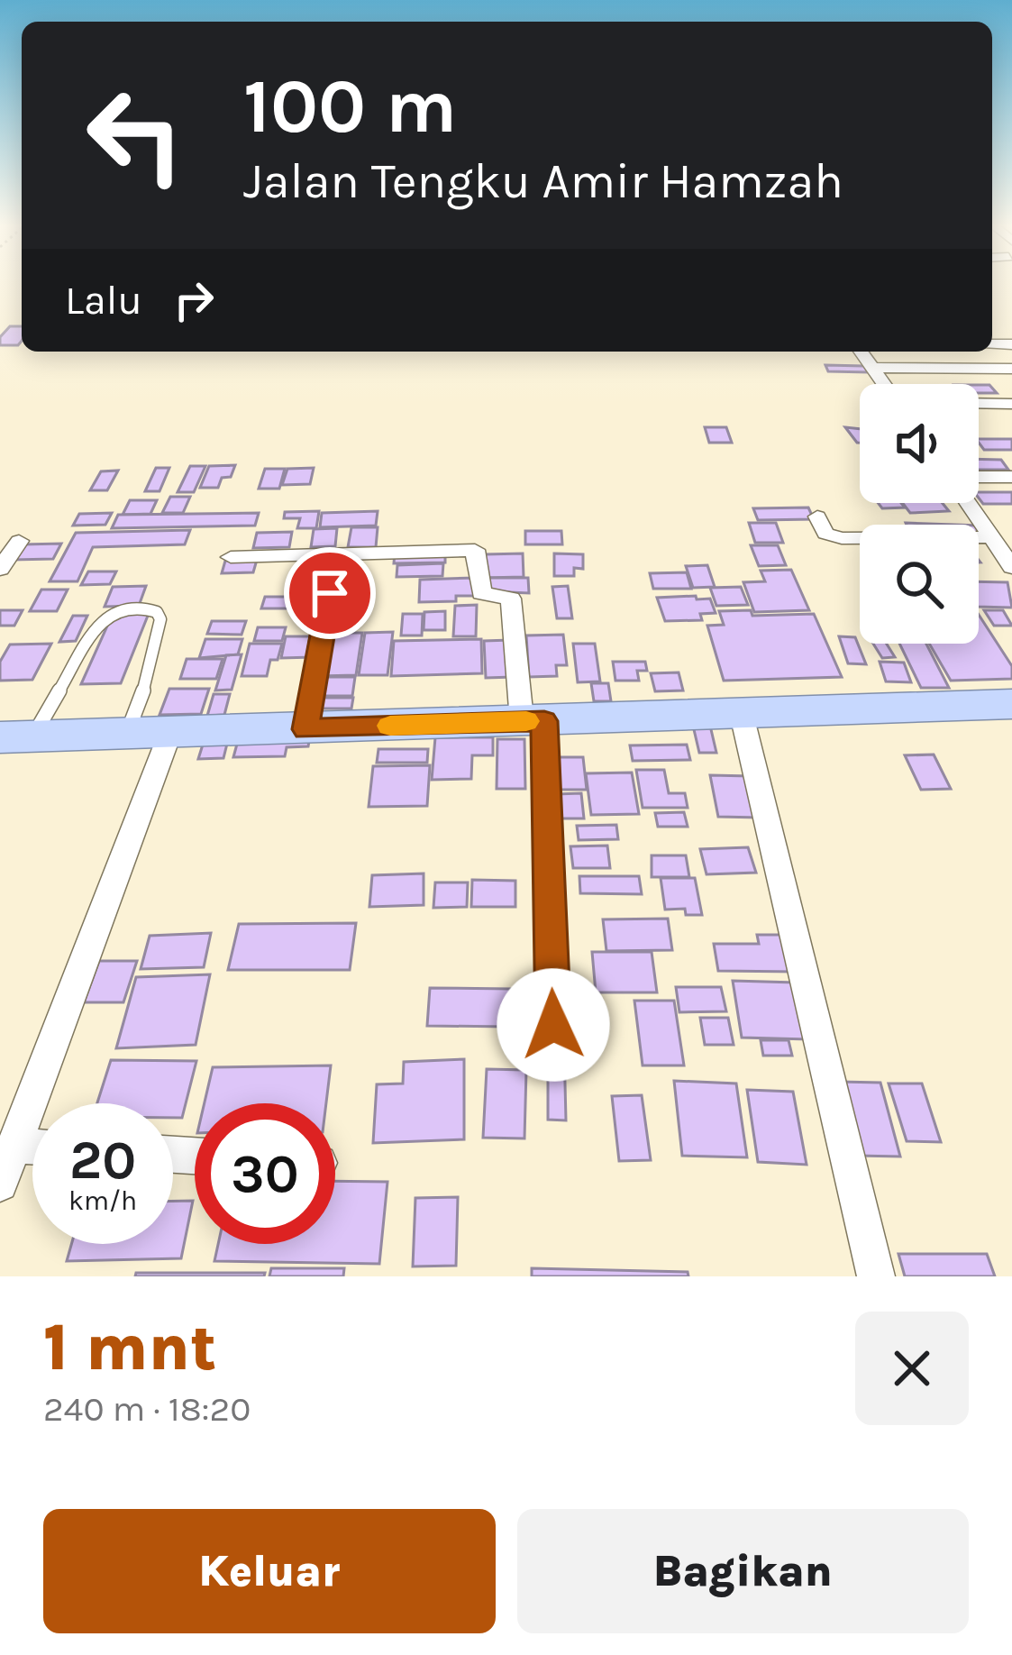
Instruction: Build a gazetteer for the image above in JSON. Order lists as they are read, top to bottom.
{
  "page": {
    "turn": ["100 m", "Jalan Tengku Amir Hamzah"],
    "then": "Lalu",
    "speed": "20 km/h",
    "limit": "30",
    "heading": ["1 mnt", "240 m · 18:20"],
    "buttons": ["Keluar", "Bagikan"]
  }
}
